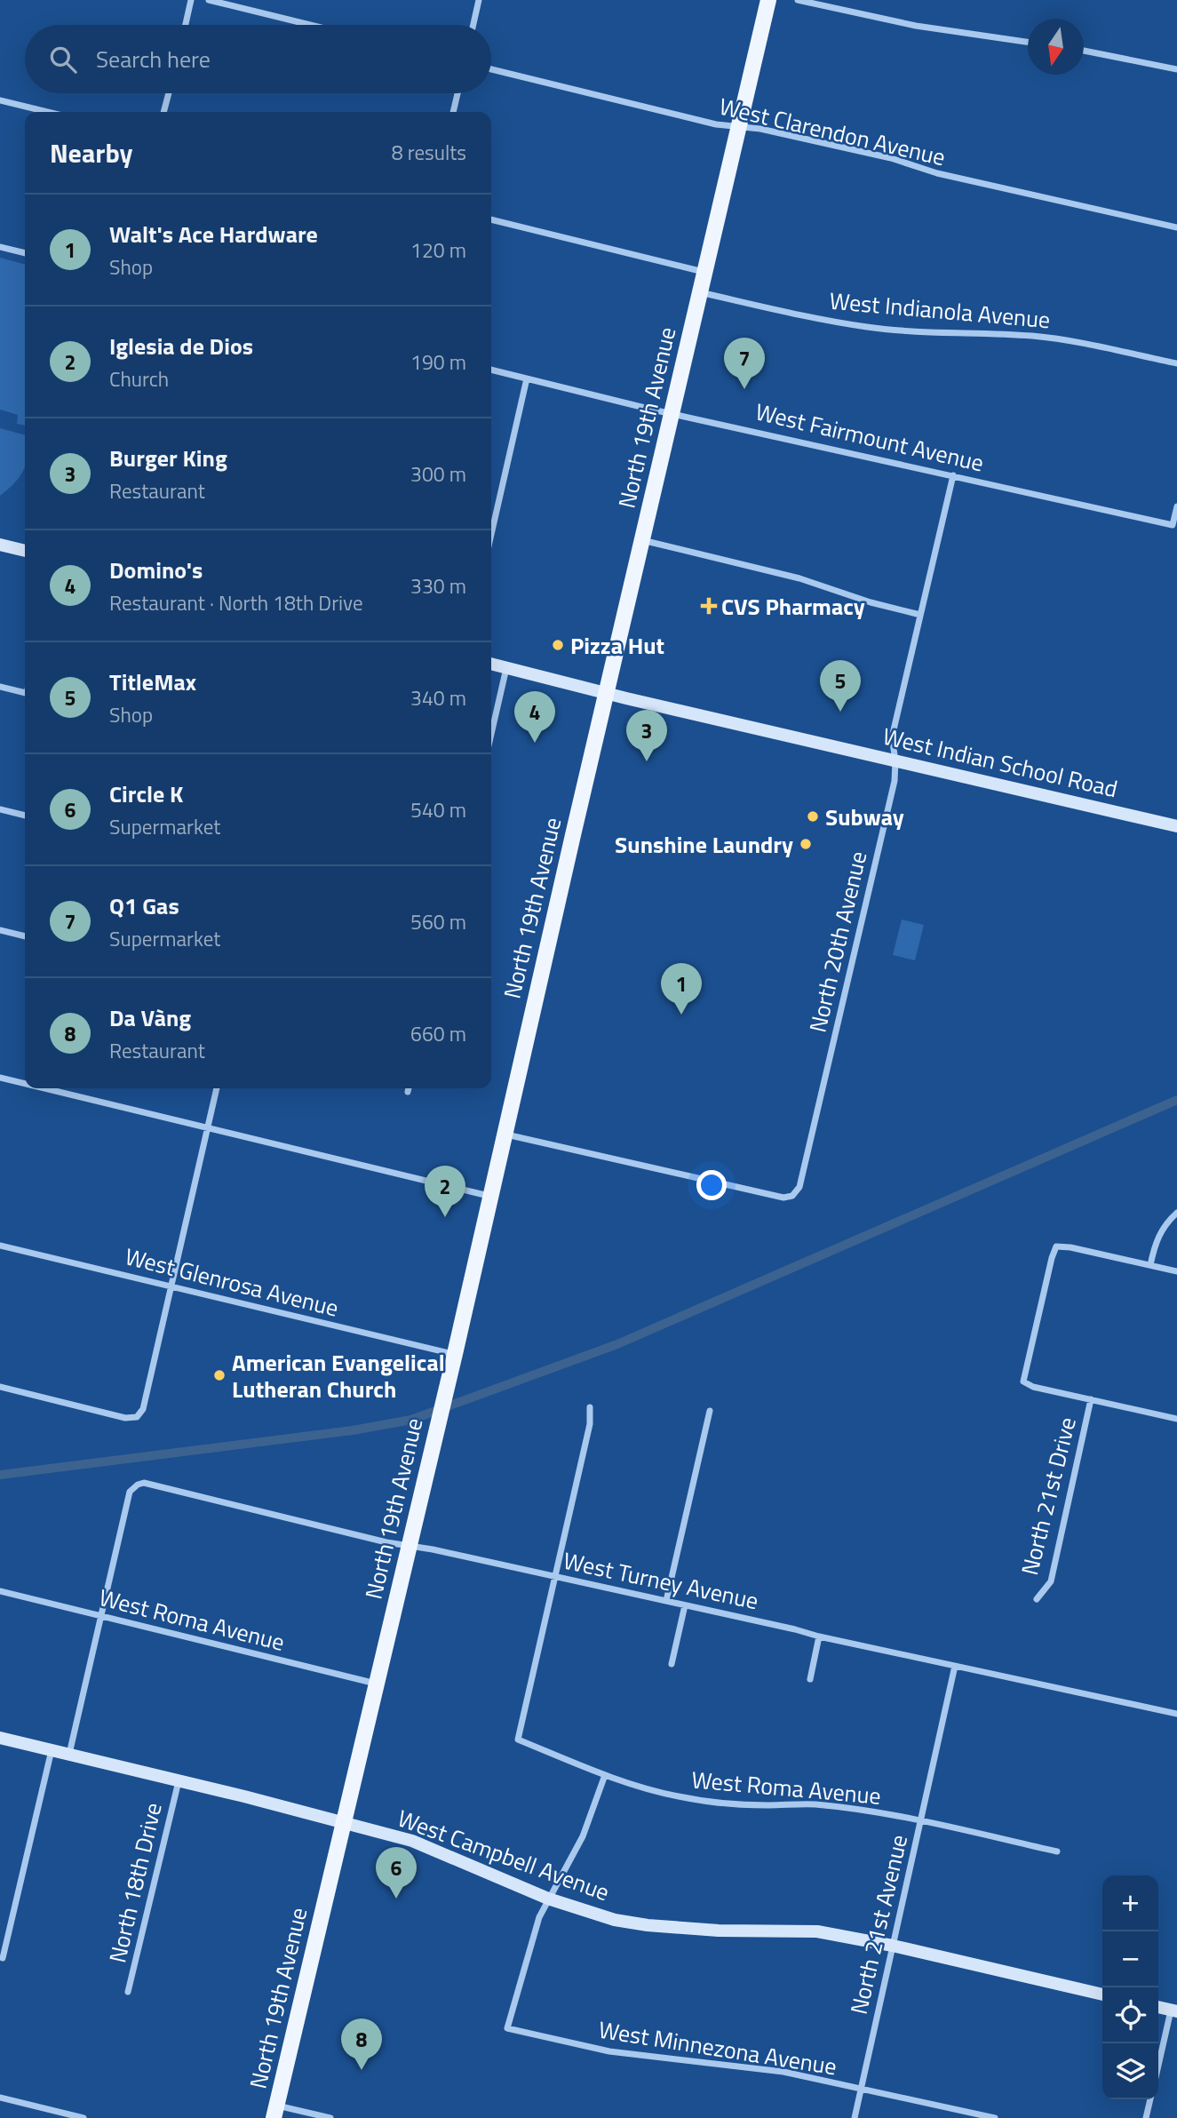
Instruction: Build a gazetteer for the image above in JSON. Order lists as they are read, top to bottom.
{
  "streets": {
    "main road": ["North 19th Avenue"],
    "street": [
      "West Clarendon Avenue",
      "West Indianola Avenue",
      "West Fairmount Avenue",
      "West Indian School Road",
      "North 20th Avenue",
      "West Glenrosa Avenue",
      "North 21st Drive",
      "West Turney Avenue",
      "West Roma Avenue",
      "West Campbell Avenue",
      "North 18th Drive",
      "North 21st Avenue",
      "West Minnezona Avenue"
    ]
  },
  "crossings": [
    ["West Clarendon Avenue", "North 19th Avenue"],
    ["West Indianola Avenue", "North 19th Avenue"],
    ["North 19th Avenue", "West Fairmount Avenue"],
    ["North 19th Avenue", "West Indian School Road"],
    ["North 19th Avenue", "North 20th Avenue"],
    ["North 19th Avenue", "West Glenrosa Avenue"],
    ["North 19th Avenue", "West Turney Avenue"],
    ["North 19th Avenue", "West Roma Avenue"],
    ["North 19th Avenue", "West Campbell Avenue"],
    ["West Fairmount Avenue", "North 20th Avenue"],
    ["West Indian School Road", "North 20th Avenue"],
    ["West Turney Avenue", "West Roma Avenue"],
    ["West Turney Avenue", "North 21st Avenue"],
    ["West Roma Avenue", "North 21st Avenue"],
    ["West Campbell Avenue", "North 18th Drive"],
    ["West Campbell Avenue", "North 21st Avenue"],
    ["West Campbell Avenue", "West Minnezona Avenue"],
    ["North 21st Avenue", "West Minnezona Avenue"]
  ],
  "places": {
    "health": ["CVS Pharmacy"],
    "other": [
      "Pizza Hut",
      "Subway",
      "Sunshine Laundry",
      "American Evangelical Lutheran Church"
    ]
  },
  "north": "bottom",
  "page": {
    "search": "Search here",
    "heading": ["Nearby", "8 results"],
    "list": [
      {
        "mark": "1",
        "name": "Walt's Ace Hardware",
        "note": "Shop",
        "value": "120 m"
      },
      {
        "mark": "2",
        "name": "Iglesia de Dios",
        "note": "Church",
        "value": "190 m"
      },
      {
        "mark": "3",
        "name": "Burger King",
        "note": "Restaurant",
        "value": "300 m"
      },
      {
        "mark": "4",
        "name": "Domino's",
        "note": "Restaurant · North 18th Drive",
        "value": "330 m"
      },
      {
        "mark": "5",
        "name": "TitleMax",
        "note": "Shop",
        "value": "340 m"
      },
      {
        "mark": "6",
        "name": "Circle K",
        "note": "Supermarket",
        "value": "540 m"
      },
      {
        "mark": "7",
        "name": "Q1 Gas",
        "note": "Supermarket",
        "value": "560 m"
      },
      {
        "mark": "8",
        "name": "Da Vàng",
        "note": "Restaurant",
        "value": "660 m"
      }
    ],
    "pins": [
      "7",
      "5",
      "4",
      "3",
      "1",
      "2",
      "6",
      "8"
    ],
    "map_buttons": ["+", "−"]
  }
}
